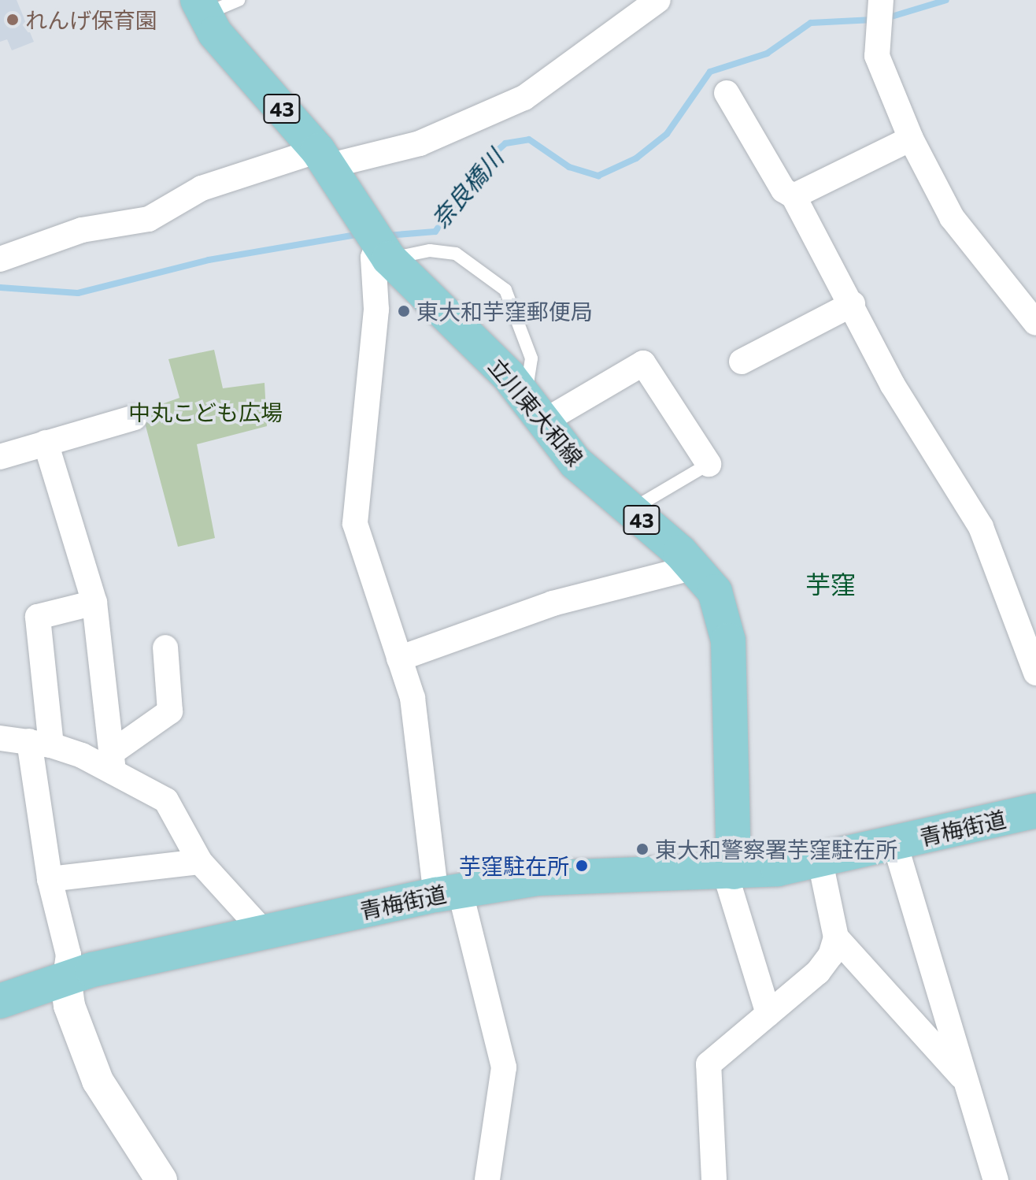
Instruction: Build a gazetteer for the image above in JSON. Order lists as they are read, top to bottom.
{
  "streets": {
    "main road": ["43", "立川東大和線", "青梅街道"]
  },
  "crossings": [
    ["立川東大和線", "青梅街道"]
  ],
  "districts": ["芋窪"],
  "water": ["奈良橋川"],
  "parks": ["中丸こども広場"],
  "places": [
    "れんげ保育園",
    "東大和芋窪郵便局",
    "東大和警察署芋窪駐在所",
    "芋窪駐在所"
  ]
}
